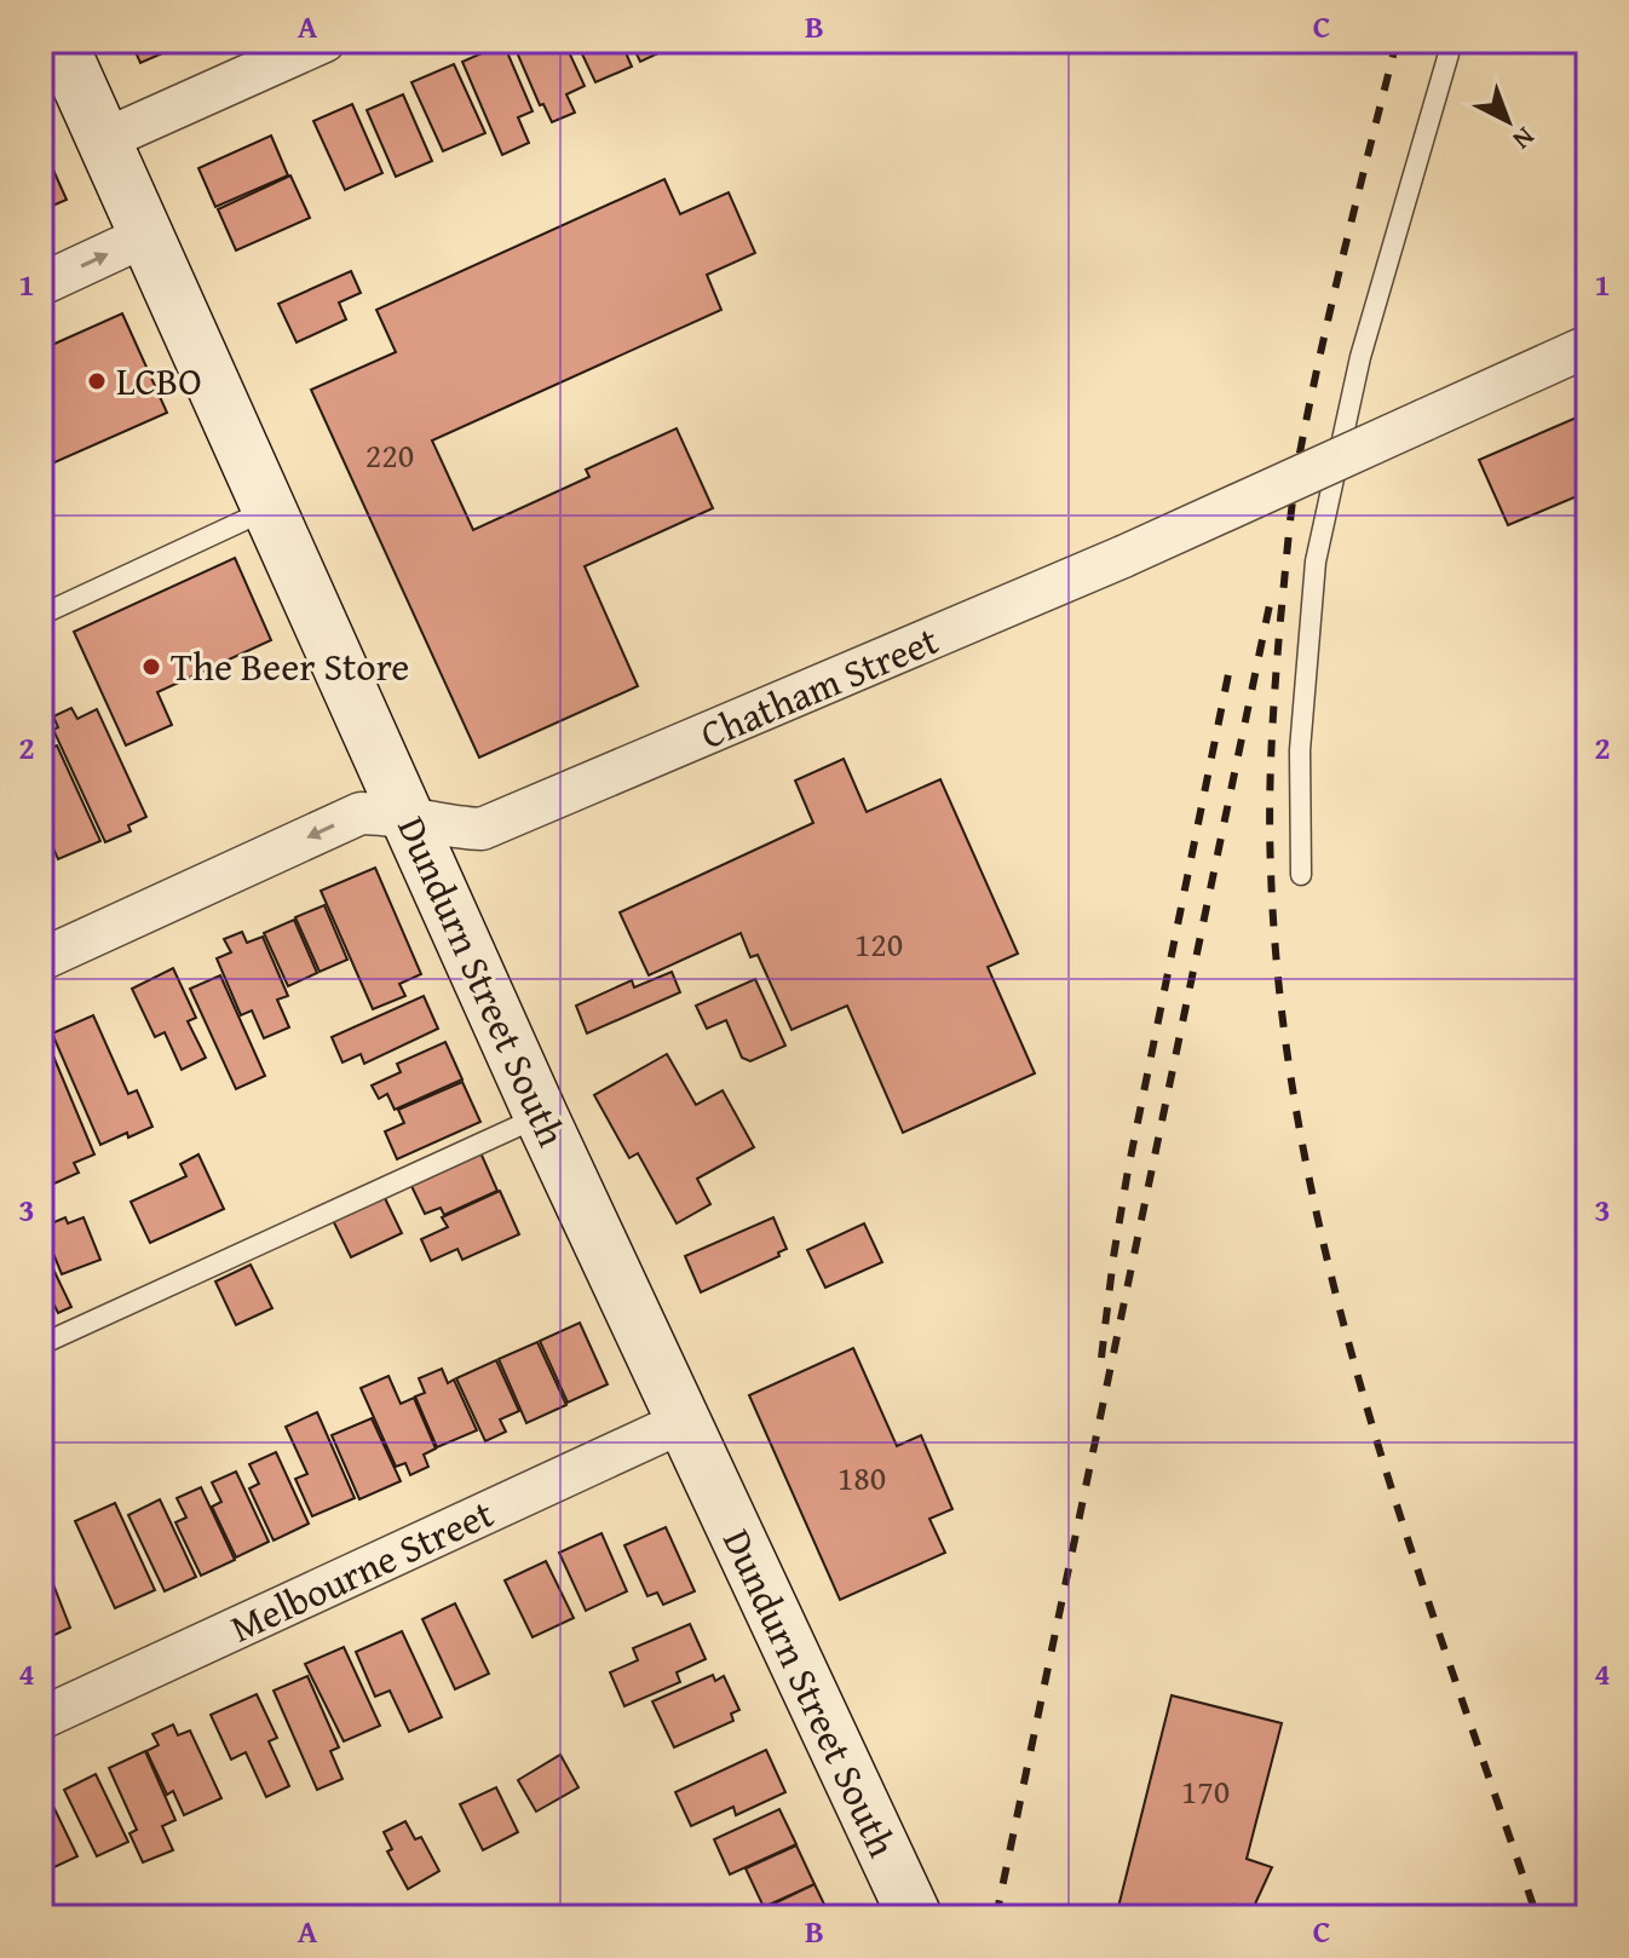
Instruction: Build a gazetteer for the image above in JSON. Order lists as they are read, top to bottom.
{
  "streets": {
    "main road": ["Dundurn Street South"],
    "street": ["Chatham Street", "Melbourne Street"]
  },
  "crossings": [
    ["Chatham Street", "Dundurn Street South"],
    ["Dundurn Street South", "Melbourne Street"]
  ],
  "places": ["LCBO", "The Beer Store"],
  "house_numbers": [
    "220",
    "120",
    "180",
    "170"
  ],
  "north": "bottom right",
  "grid": {
    "columns": ["A", "B", "C"],
    "rows": [
      "1",
      "2",
      "3",
      "4"
    ]
  }
}
